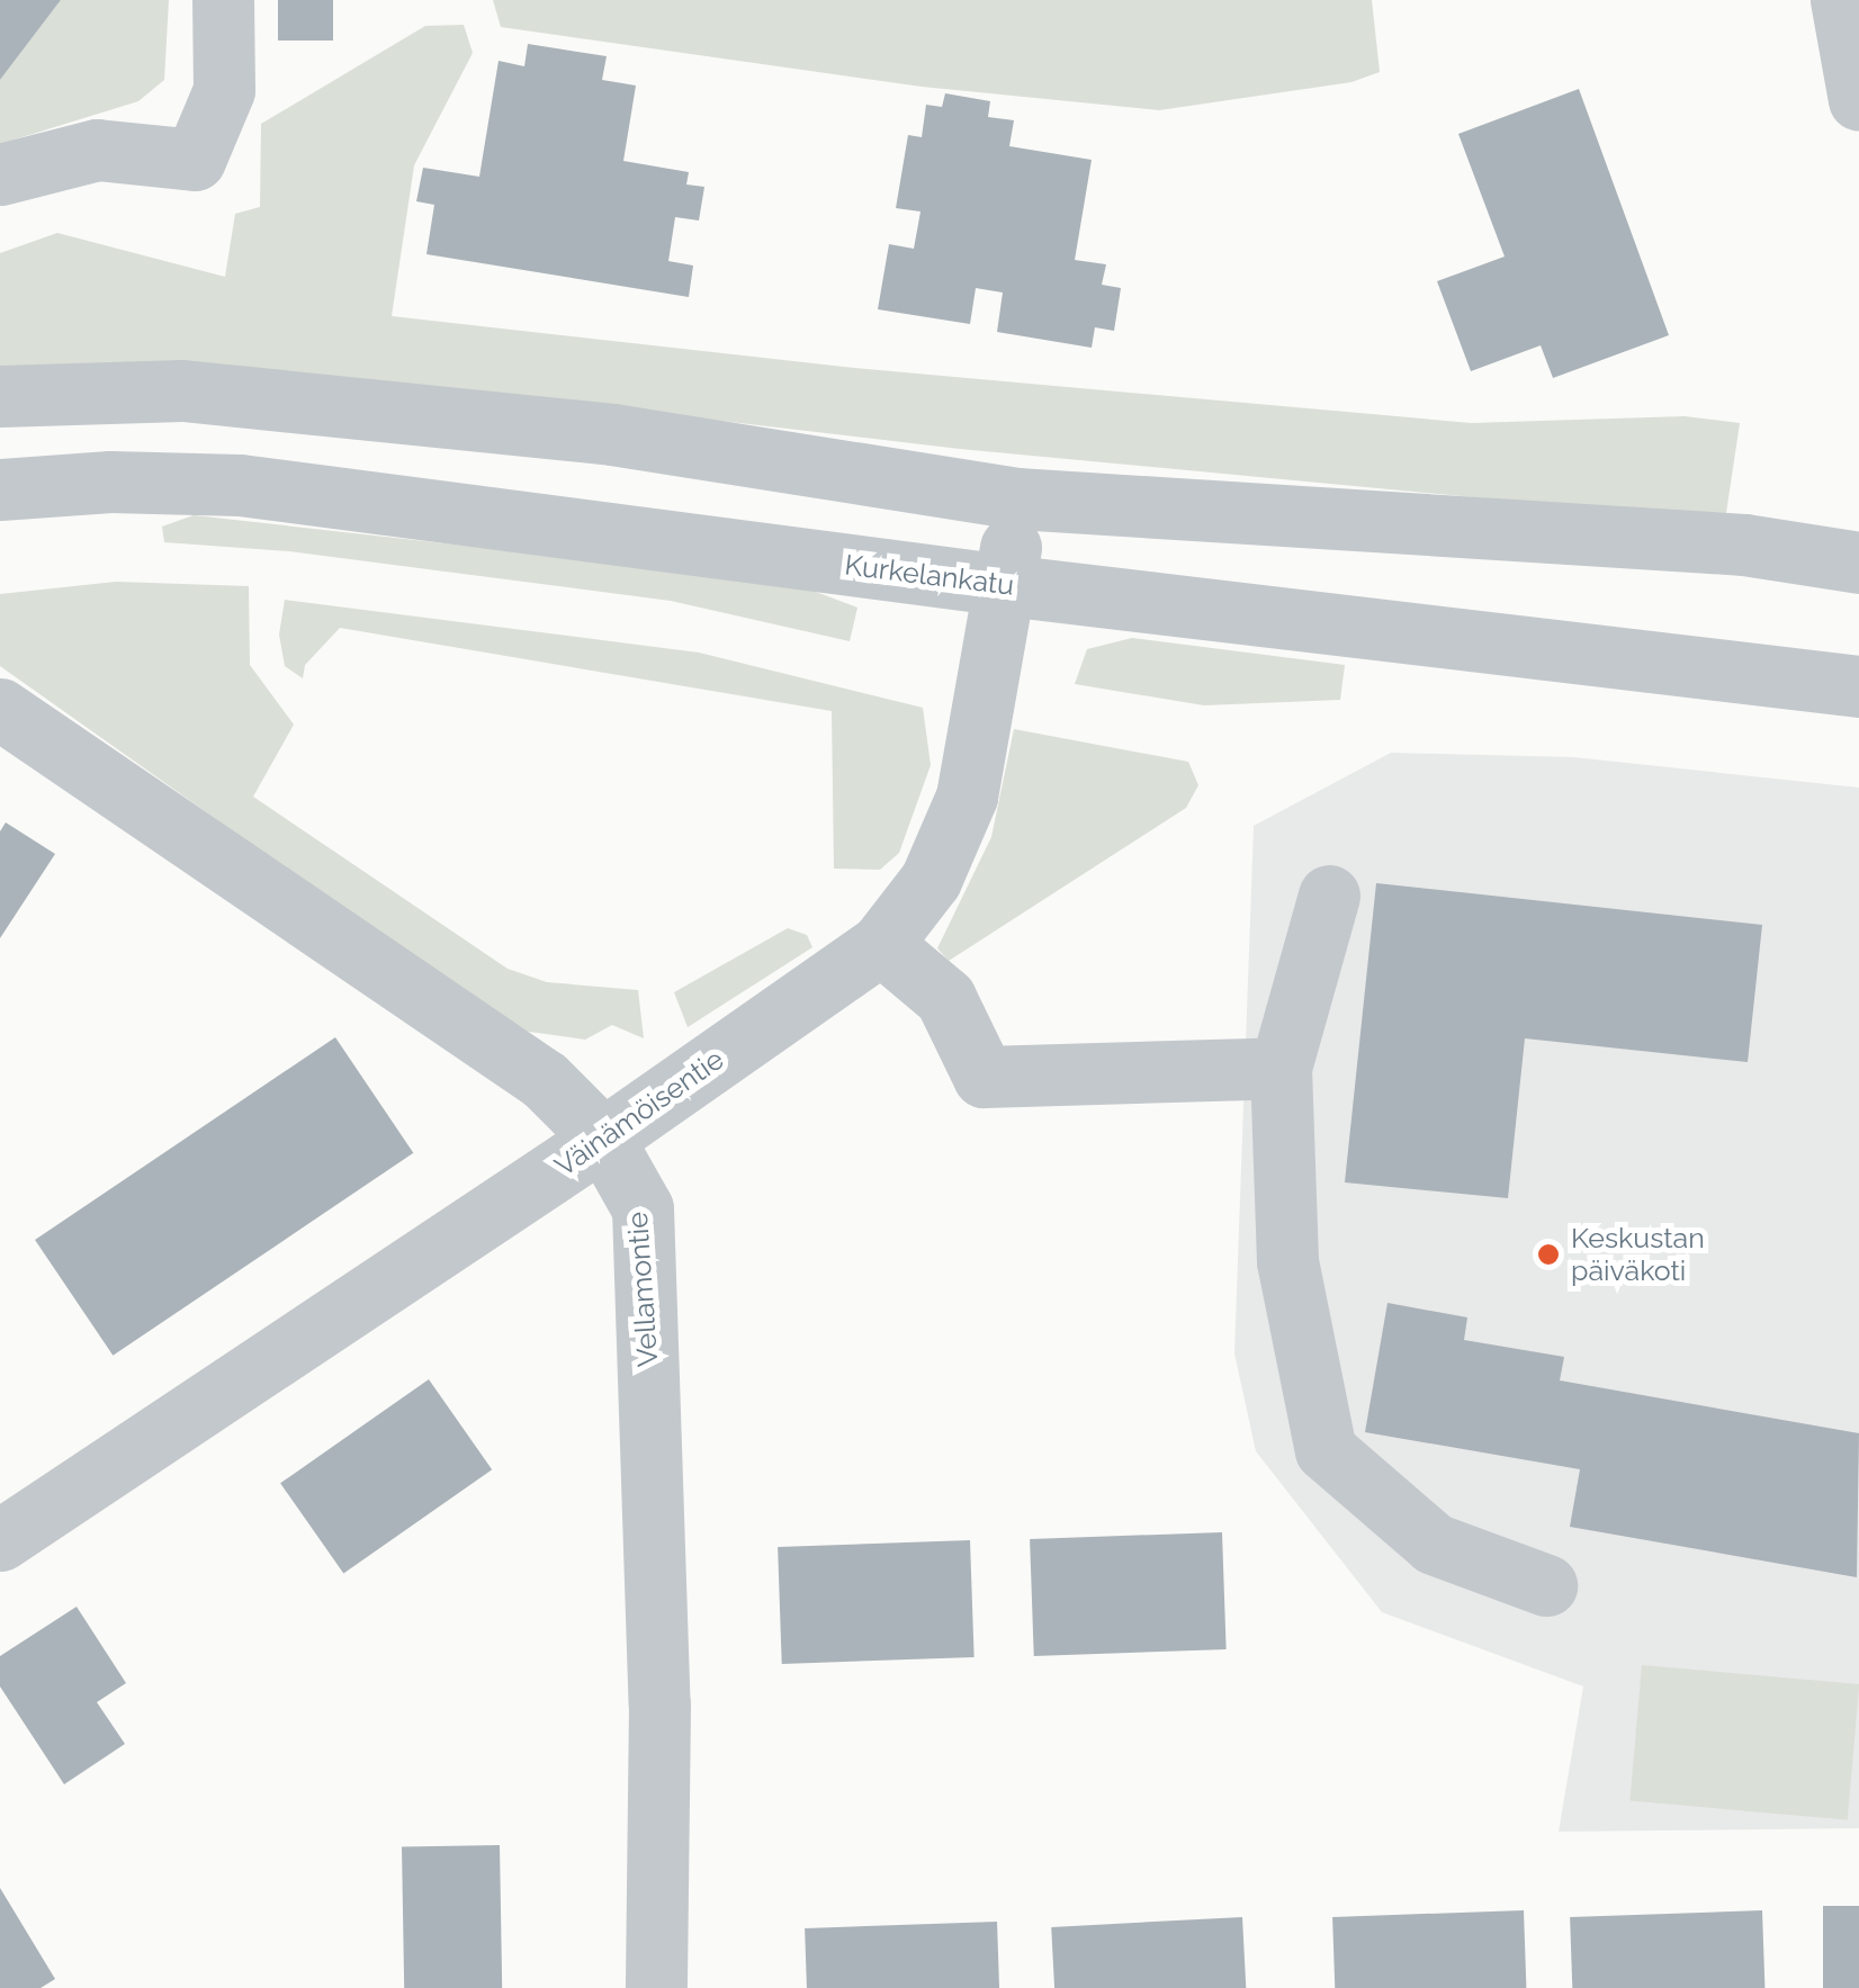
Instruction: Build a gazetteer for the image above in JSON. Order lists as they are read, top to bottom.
{
  "streets": {
    "street": ["Kurkelankatu", "Väinämöisentie", "Vellamontie"]
  },
  "crossings": [
    ["Kurkelankatu", "Väinämöisentie"],
    ["Väinämöisentie", "Vellamontie"]
  ],
  "places": ["Keskustan päiväkoti"]
}
